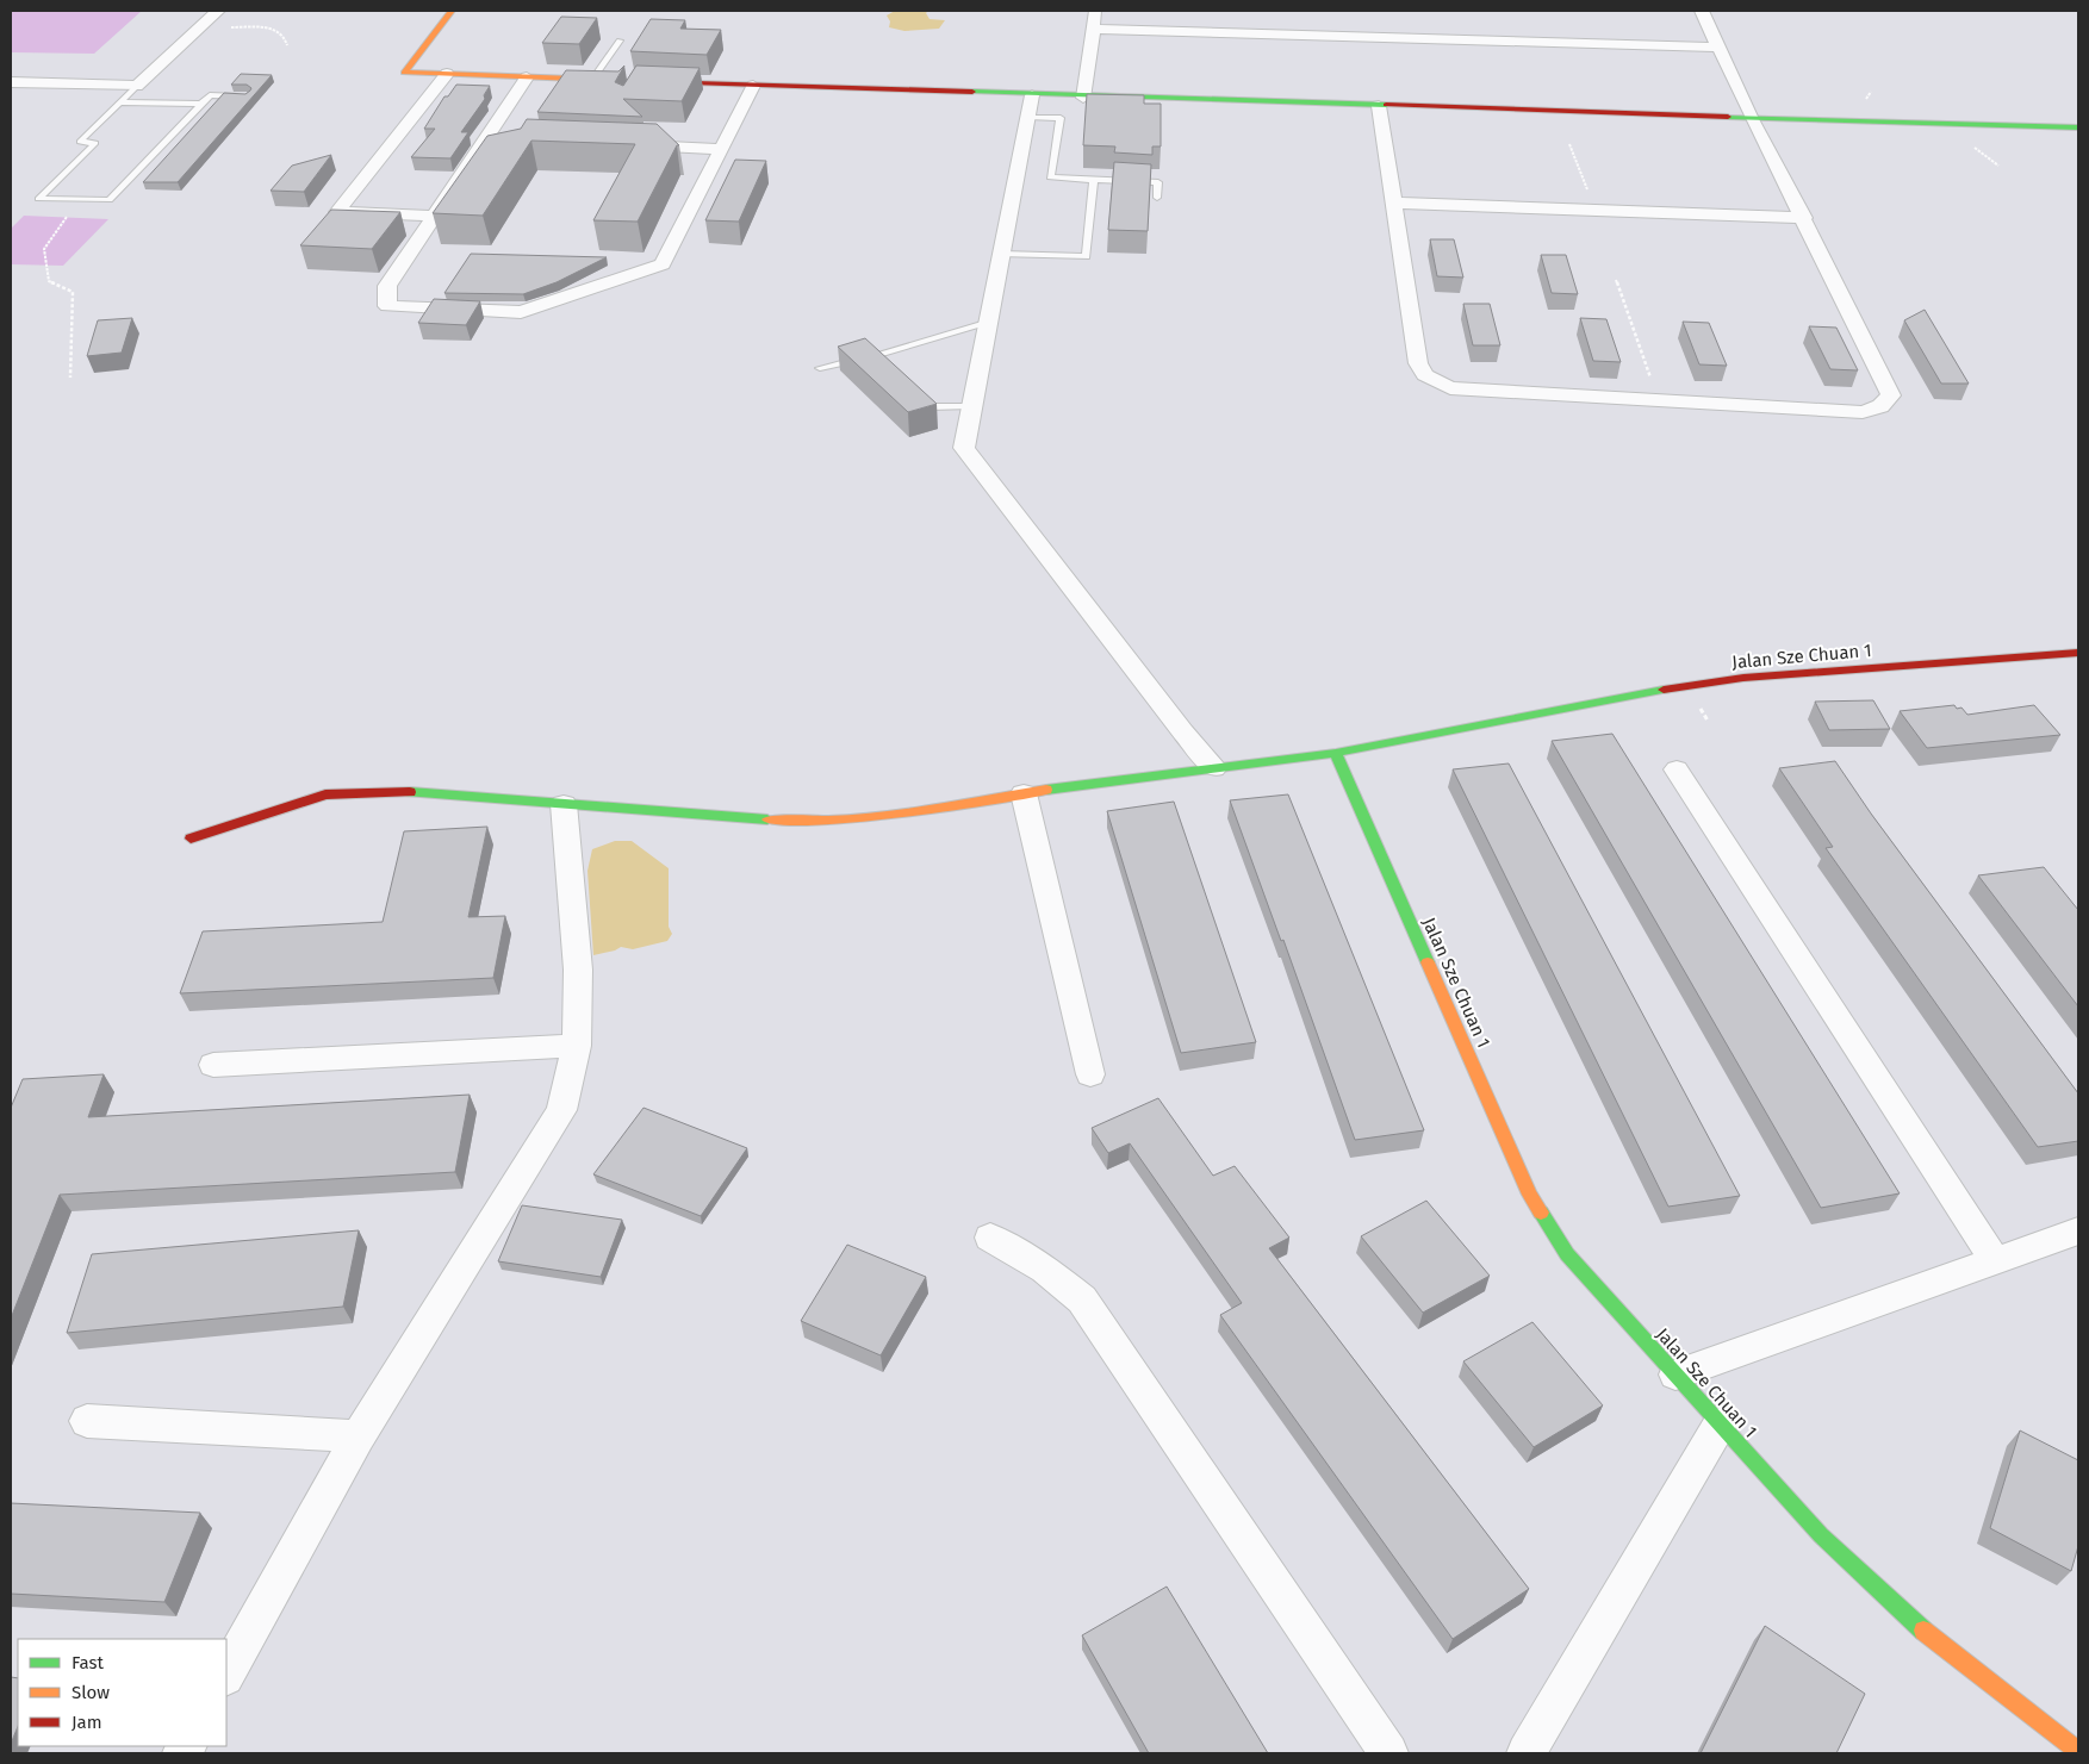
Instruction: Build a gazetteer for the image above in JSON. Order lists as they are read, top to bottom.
{
  "streets": {
    "street": ["Jalan Sze Chuan 1"]
  },
  "legend": ["Fast", "Slow", "Jam"]
}
